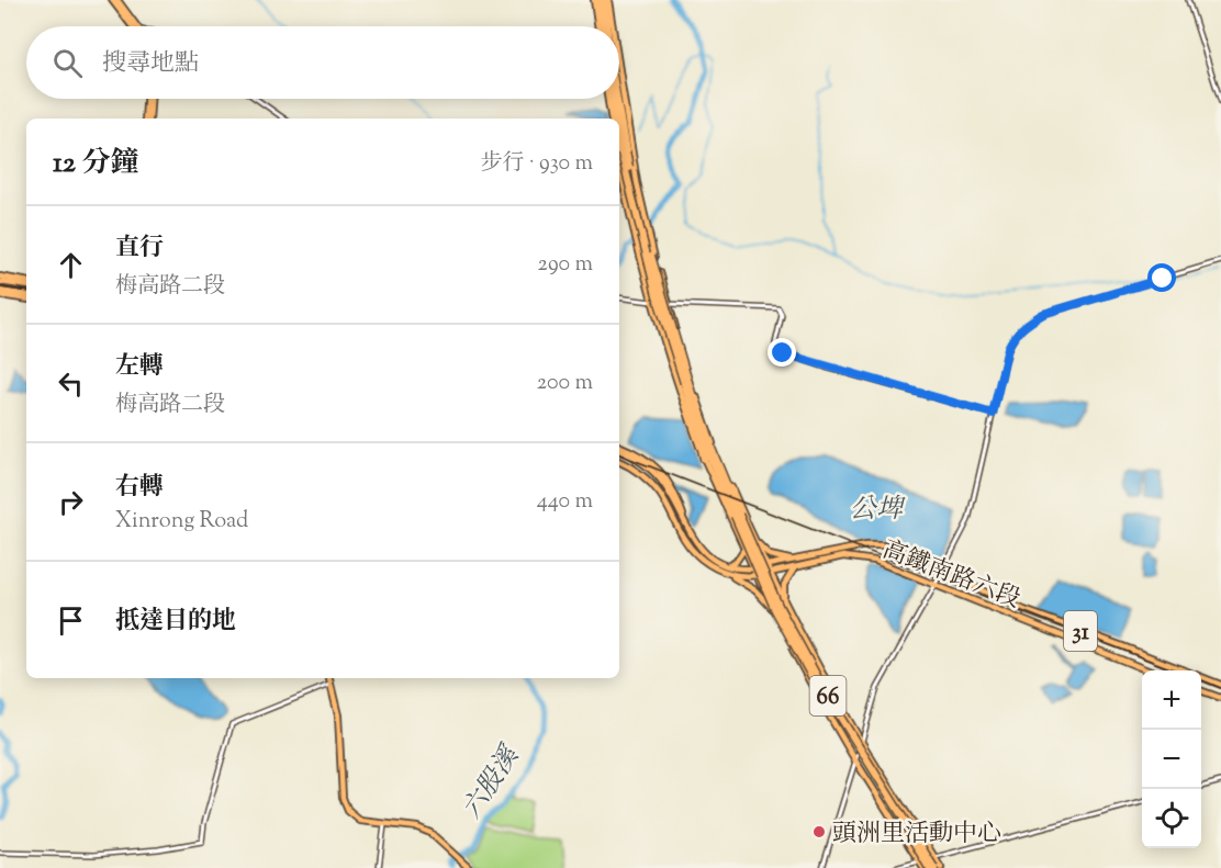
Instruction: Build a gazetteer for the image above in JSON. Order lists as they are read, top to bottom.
{
  "streets": {
    "highway": ["66"],
    "main road": ["高鐵南路六段", "31"]
  },
  "crossings": [
    ["高鐵南路六段", "31"],
    ["高鐵南路六段", "66"],
    ["31", "66"]
  ],
  "water": ["公埤", "六股溪"],
  "places": ["頭洲里活動中心"],
  "page": {
    "search": "搜尋地點",
    "heading": ["12 分鐘", "步行 · 930 m"],
    "list": [
      ["直行", "梅高路二段", "290 m"],
      ["左轉", "梅高路二段", "200 m"],
      ["右轉", "Xinrong Road", "440 m"],
      "抵達目的地"
    ],
    "map_buttons": ["+", "−"]
  }
}
